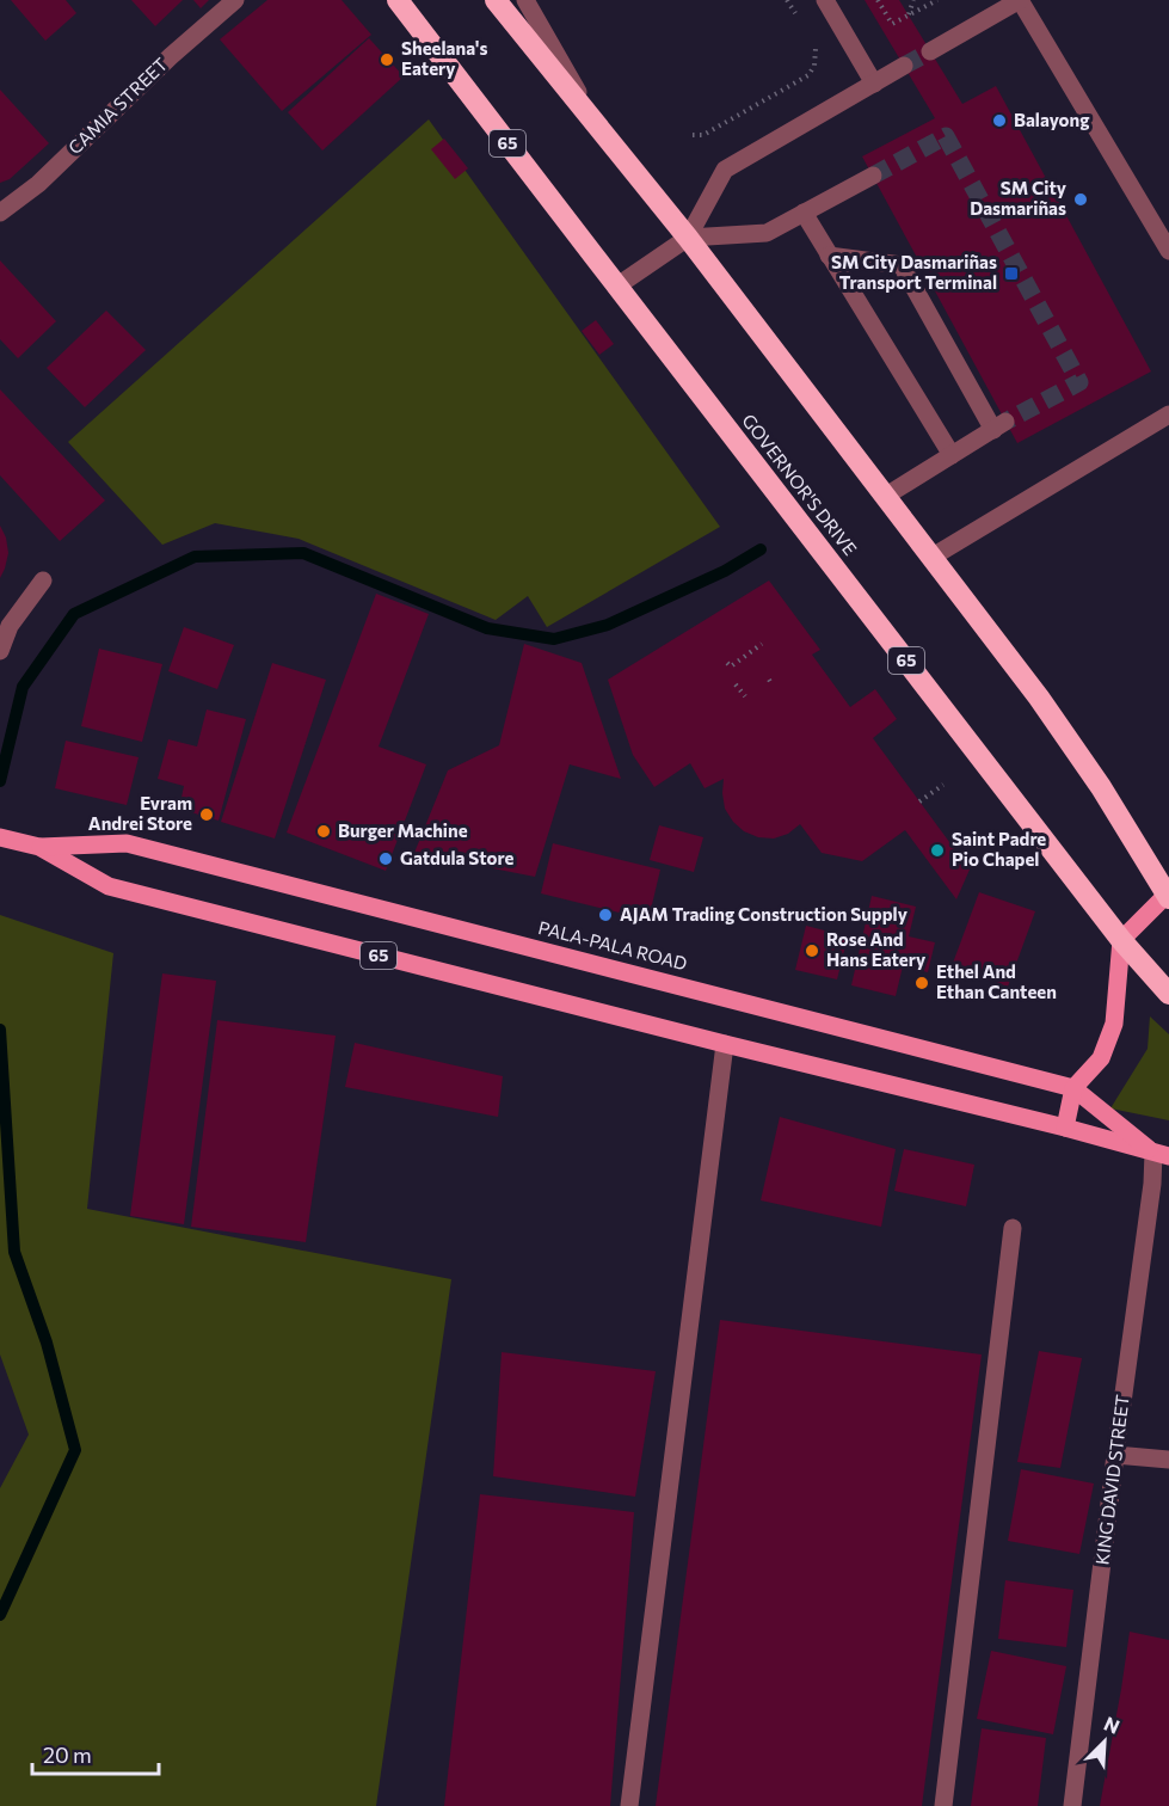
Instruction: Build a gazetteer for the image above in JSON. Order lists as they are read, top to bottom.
{
  "streets": {
    "highway": ["65", "GOVERNOR'S DRIVE"],
    "main road": ["PALA-PALA ROAD"],
    "street": ["CAMIA STREET", "KING DAVID STREET"]
  },
  "crossings": [
    ["PALA-PALA ROAD", "KING DAVID STREET"]
  ],
  "places": {
    "other": [
      "Sheelana's Eatery",
      "Balayong",
      "SM City Dasmariñas",
      "Evram Andrei Store",
      "Burger Machine",
      "Saint Padre Pio Chapel",
      "Gatdula Store",
      "AJAM Trading Construction Supply",
      "Rose And Hans Eatery",
      "Ethel And Ethan Canteen"
    ],
    "transit": ["SM City Dasmariñas Transport Terminal"]
  },
  "scale_bar": "20 m",
  "north": "top right"
}
